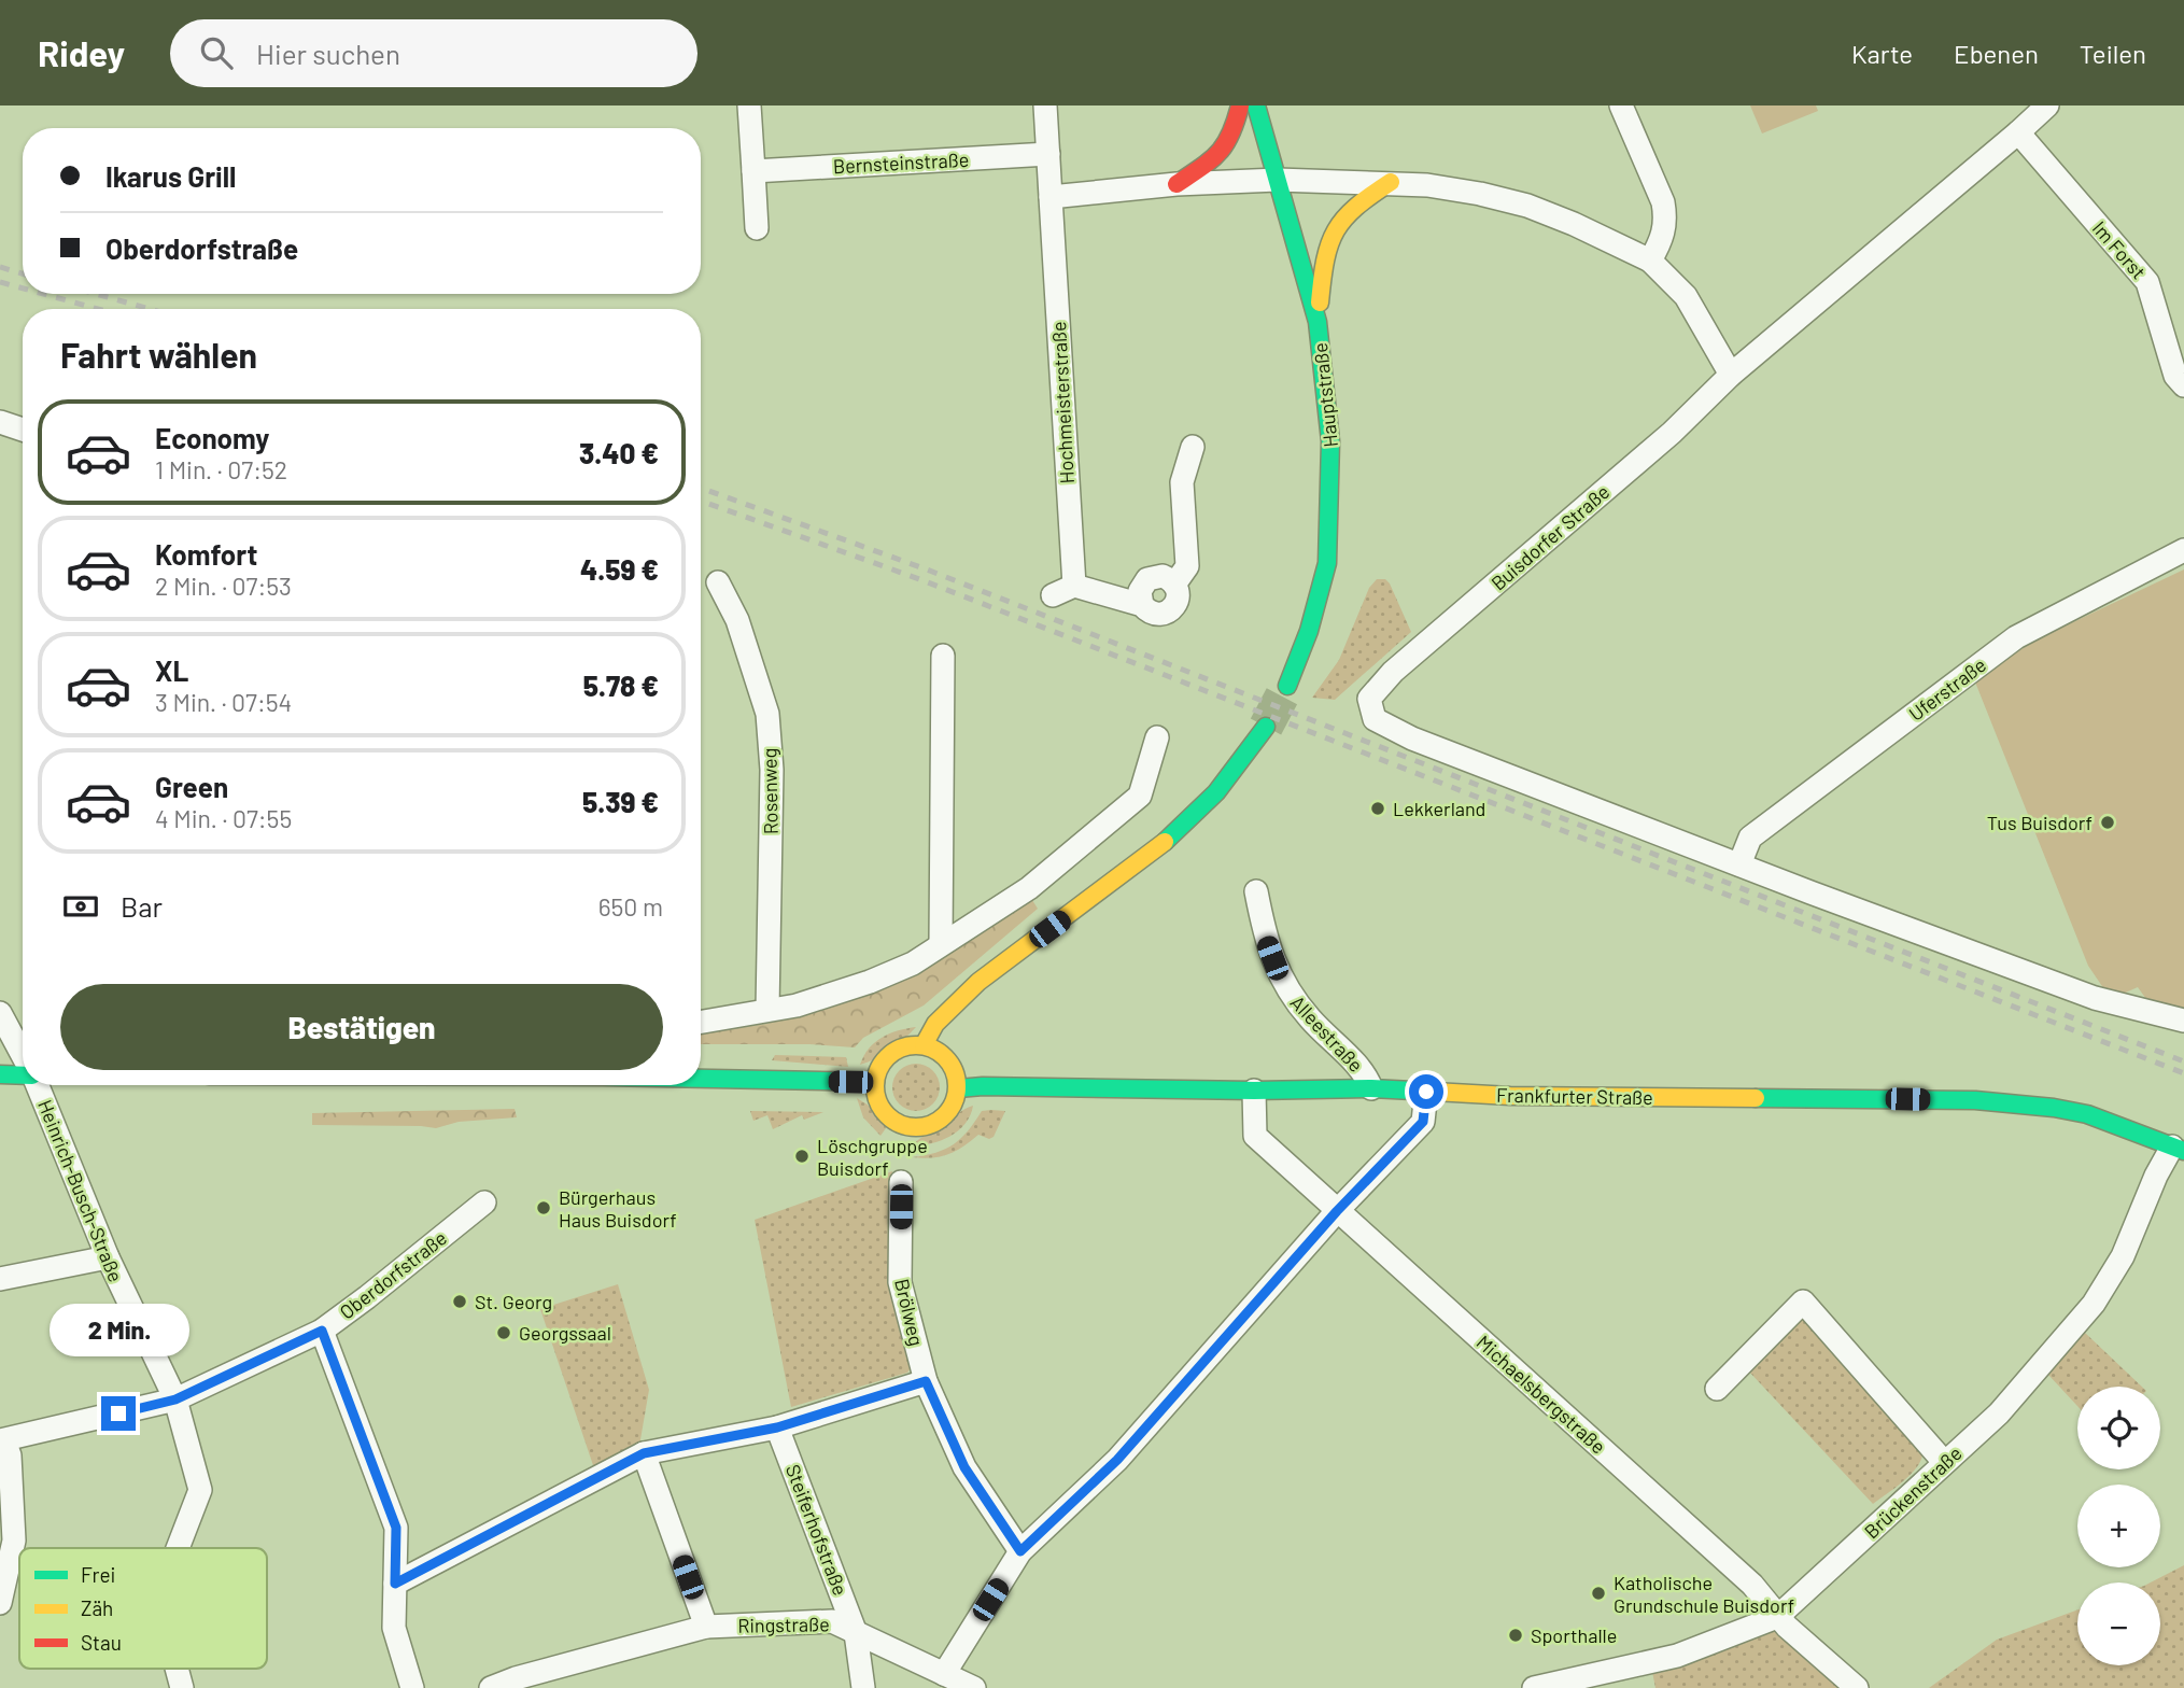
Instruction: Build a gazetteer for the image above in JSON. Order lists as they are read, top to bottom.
{
  "streets": {
    "main road": ["Hauptstraße", "Frankfurter Straße"],
    "street": [
      "Bernsteinstraße",
      "Im Forst",
      "Hochmeisterstraße",
      "Buisdorfer Straße",
      "Uferstraße",
      "Rosenweg",
      "Alleestraße",
      "Heinrich-Busch-Straße",
      "Oberdorfstraße",
      "Brölweg",
      "Michaelsbergstraße",
      "Brückenstraße",
      "Steiferhofstraße",
      "Ringstraße"
    ]
  },
  "crossings": [
    ["Bernsteinstraße", "Hochmeisterstraße"],
    ["Im Forst", "Buisdorfer Straße"],
    ["Buisdorfer Straße", "Uferstraße"],
    ["Alleestraße", "Frankfurter Straße"],
    ["Frankfurter Straße", "Michaelsbergstraße"],
    ["Frankfurter Straße", "Brückenstraße"],
    ["Heinrich-Busch-Straße", "Oberdorfstraße"],
    ["Michaelsbergstraße", "Brückenstraße"],
    ["Steiferhofstraße", "Ringstraße"]
  ],
  "places": [
    "Lekkerland",
    "Tus Buisdorf",
    "Löschgruppe Buisdorf",
    "Bürgerhaus Haus Buisdorf",
    "St. Georg",
    "Georgssaal",
    "Katholische Grundschule Buisdorf",
    "Sporthalle"
  ],
  "legend": ["Frei", "Zäh", "Stau"],
  "page": {
    "header": "Ridey",
    "search": "Hier suchen",
    "nav": ["Karte", "Ebenen", "Teilen"],
    "banner": ["Ikarus Grill", "Oberdorfstraße"],
    "heading": "Fahrt wählen",
    "list": [
      {
        "name": "Economy",
        "note": "1 Min. · 07:52",
        "value": "3.40 €"
      },
      {
        "name": "Komfort",
        "note": "2 Min. · 07:53",
        "value": "4.59 €"
      },
      {
        "name": "XL",
        "note": "3 Min. · 07:54",
        "value": "5.78 €"
      },
      {
        "name": "Green",
        "note": "4 Min. · 07:55",
        "value": "5.39 €"
      }
    ],
    "pay": ["Bar", "650 m"],
    "buttons": "Bestätigen",
    "bubble": "2 Min.",
    "map_buttons": ["+", "−"]
  }
}
